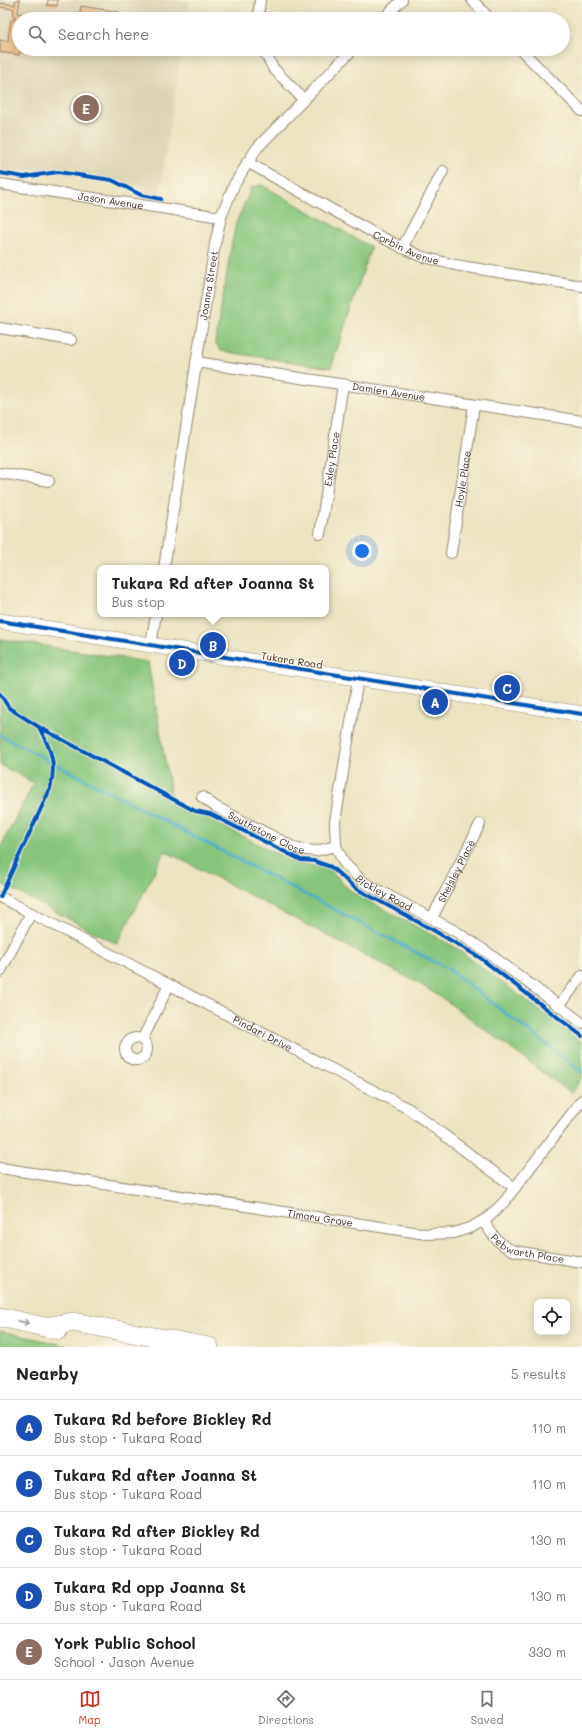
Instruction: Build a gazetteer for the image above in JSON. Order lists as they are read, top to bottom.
{
  "streets": {
    "street": [
      "Jason Avenue",
      "Corbin Avenue",
      "Joanna Street",
      "Damien Avenue",
      "Exley Place",
      "Hoyle Place",
      "Tukara Road",
      "Southstone Close",
      "Shelsley Place",
      "Bickley Road",
      "Pindari Drive",
      "Timaru Grove",
      "Pebworth Place"
    ]
  },
  "crossings": [
    ["Jason Avenue", "Joanna Street"],
    ["Corbin Avenue", "Joanna Street"],
    ["Joanna Street", "Damien Avenue"],
    ["Damien Avenue", "Exley Place"],
    ["Damien Avenue", "Hoyle Place"],
    ["Tukara Road", "Bickley Road"],
    ["Southstone Close", "Bickley Road"],
    ["Shelsley Place", "Bickley Road"],
    ["Pindari Drive", "Timaru Grove"],
    ["Timaru Grove", "Pebworth Place"]
  ],
  "page": {
    "search": "Search here",
    "pins": [
      "E",
      "B",
      "D",
      "C",
      "A"
    ],
    "popup": ["Tukara Rd after Joanna St", "Bus stop"],
    "heading": ["Nearby", "5 results"],
    "list": [
      {
        "mark": "A",
        "name": "Tukara Rd before Bickley Rd",
        "note": "Bus stop · Tukara Road",
        "value": "110 m"
      },
      {
        "mark": "B",
        "name": "Tukara Rd after Joanna St",
        "note": "Bus stop · Tukara Road",
        "value": "110 m"
      },
      {
        "mark": "C",
        "name": "Tukara Rd after Bickley Rd",
        "note": "Bus stop · Tukara Road",
        "value": "130 m"
      },
      {
        "mark": "D",
        "name": "Tukara Rd opp Joanna St",
        "note": "Bus stop · Tukara Road",
        "value": "130 m"
      },
      {
        "mark": "E",
        "name": "York Public School",
        "note": "School · Jason Avenue",
        "value": "330 m"
      }
    ],
    "nav": ["Map", "Directions", "Saved"]
  }
}
